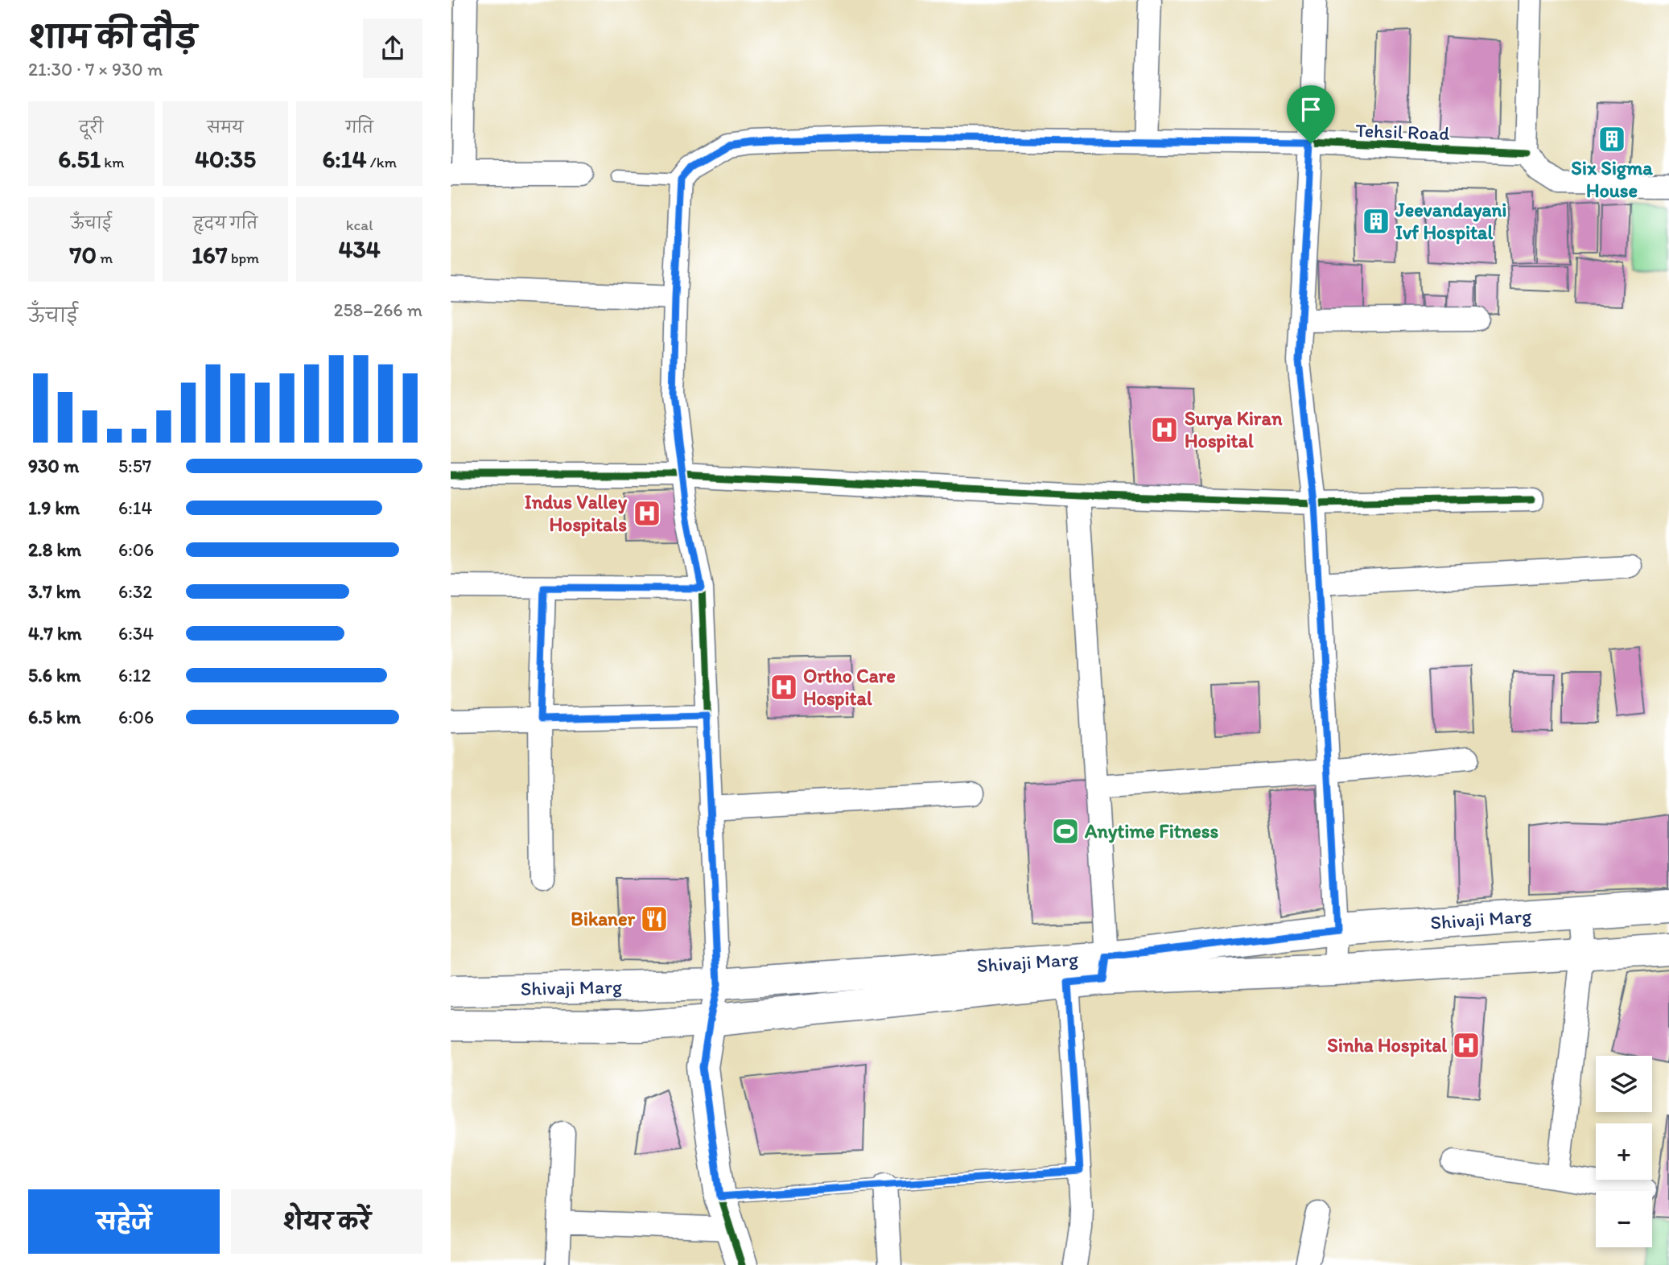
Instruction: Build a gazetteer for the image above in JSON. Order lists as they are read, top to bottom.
{
  "streets": {
    "main road": ["Shivaji Marg"],
    "street": ["Tehsil Road"]
  },
  "places": {
    "building": ["Six Sigma House", "Jeevandayani Ivf Hospital"],
    "hospital": [
      "Surya Kiran Hospital",
      "Indus Valley Hospitals",
      "Ortho Care Hospital",
      "Sinha Hospital"
    ],
    "sports": ["Anytime Fitness"],
    "restaurant": ["Bikaner"]
  },
  "page": {
    "heading": ["शाम की दौड़", "21:30 · 7 × 930 m"],
    "stats": [
      ["दूरी", "6.51 km"],
      ["समय", "40:35"],
      ["गति", "6:14 /km"],
      ["ऊँचाई", "70 m"],
      ["हृदय गति", "167 bpm"],
      ["kcal", "434"]
    ],
    "chart": ["ऊँचाई", "258–266 m"],
    "list": [
      {
        "name": "930 m",
        "note": "5:57"
      },
      {
        "name": "1.9 km",
        "note": "6:14"
      },
      {
        "name": "2.8 km",
        "note": "6:06"
      },
      {
        "name": "3.7 km",
        "note": "6:32"
      },
      {
        "name": "4.7 km",
        "note": "6:34"
      },
      {
        "name": "5.6 km",
        "note": "6:12"
      },
      {
        "name": "6.5 km",
        "note": "6:06"
      }
    ],
    "map_buttons": ["+", "−"],
    "buttons": ["सहेजें", "शेयर करें"]
  }
}
